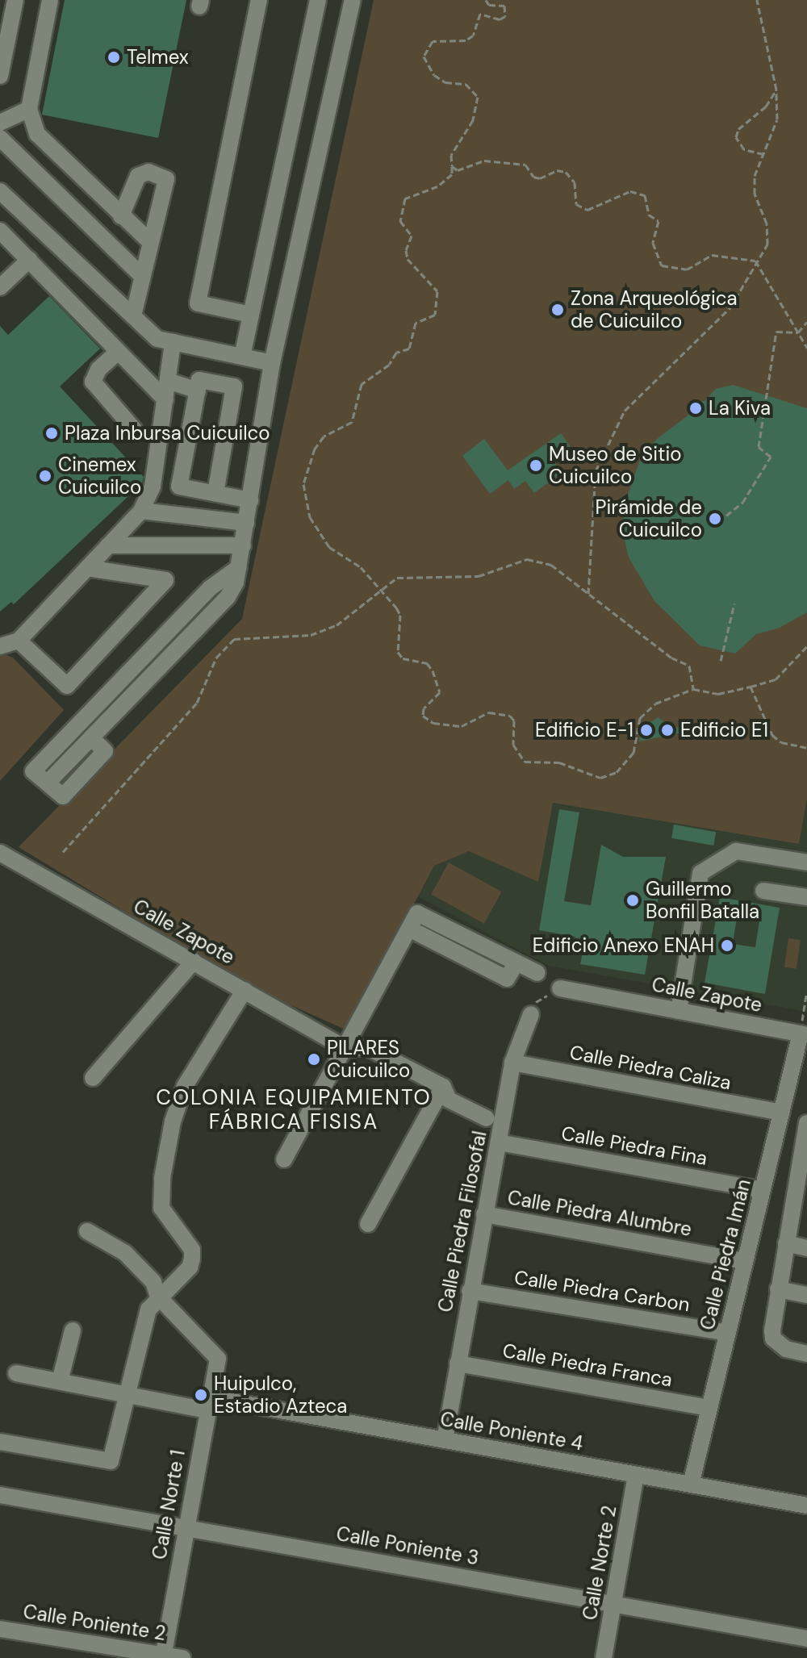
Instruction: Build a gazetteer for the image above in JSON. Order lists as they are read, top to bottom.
{
  "streets": {
    "street": [
      "Calle Zapote",
      "Calle Piedra Caliza",
      "Calle Piedra Fina",
      "Calle Piedra Alumbre",
      "Calle Piedra Filosofal",
      "Calle Piedra Imán",
      "Calle Piedra Carbon",
      "Calle Piedra Franca",
      "Calle Poniente 4",
      "Calle Norte 1",
      "Calle Poniente 3",
      "Calle Norte 2",
      "Calle Poniente 2"
    ]
  },
  "crossings": [
    ["Calle Zapote", "Calle Piedra Imán"],
    ["Calle Piedra Caliza", "Calle Piedra Filosofal"],
    ["Calle Piedra Caliza", "Calle Piedra Imán"],
    ["Calle Piedra Fina", "Calle Piedra Filosofal"],
    ["Calle Piedra Fina", "Calle Piedra Imán"],
    ["Calle Piedra Alumbre", "Calle Piedra Filosofal"],
    ["Calle Piedra Alumbre", "Calle Piedra Imán"],
    ["Calle Piedra Filosofal", "Calle Piedra Carbon"],
    ["Calle Piedra Filosofal", "Calle Piedra Franca"],
    ["Calle Piedra Filosofal", "Calle Poniente 4"],
    ["Calle Piedra Imán", "Calle Piedra Carbon"],
    ["Calle Piedra Imán", "Calle Piedra Franca"],
    ["Calle Piedra Imán", "Calle Poniente 4"],
    ["Calle Poniente 4", "Calle Norte 1"],
    ["Calle Poniente 4", "Calle Norte 2"],
    ["Calle Norte 1", "Calle Poniente 3"],
    ["Calle Norte 1", "Calle Poniente 2"],
    ["Calle Poniente 3", "Calle Norte 2"]
  ],
  "districts": ["COLONIA EQUIPAMIENTO FÁBRICA FISISA"],
  "places": [
    "Telmex",
    "Zona Arqueológica de Cuicuilco",
    "La Kiva",
    "Plaza Inbursa Cuicuilco",
    "Museo de Sitio Cuicuilco",
    "Cinemex Cuicuilco",
    "Pirámide de Cuicuilco",
    "Edificio E-1",
    "Edificio E1",
    "Guillermo Bonfil Batalla",
    "Edificio Anexo ENAH",
    "PILARES Cuicuilco",
    "Huipulco, Estadio Azteca"
  ]
}
